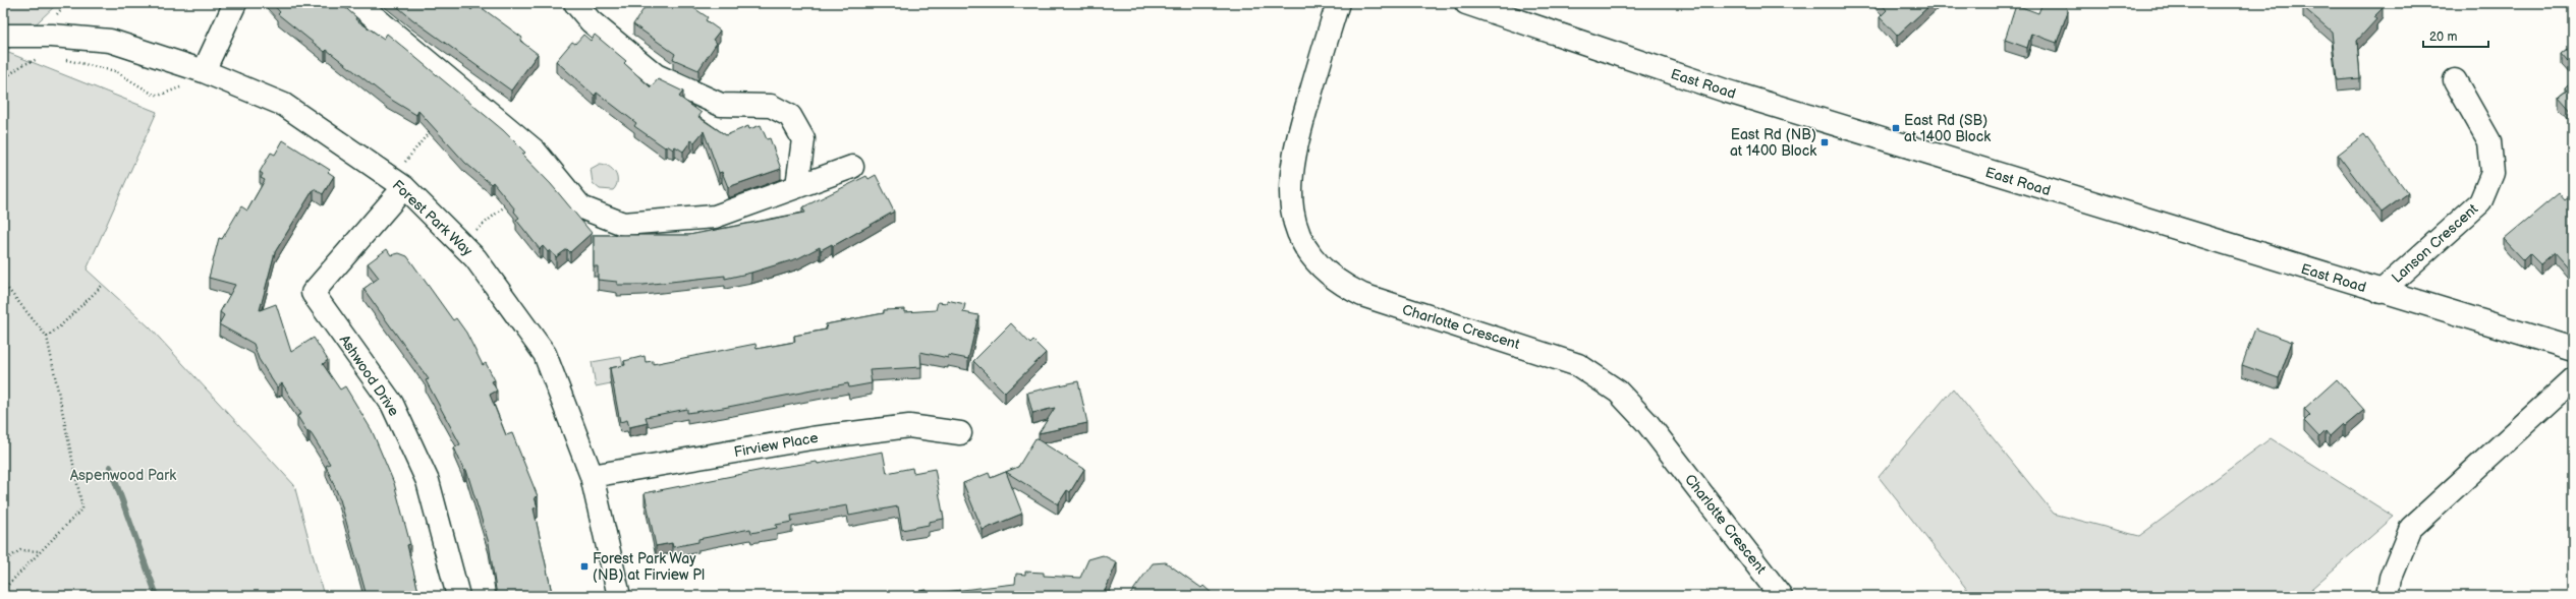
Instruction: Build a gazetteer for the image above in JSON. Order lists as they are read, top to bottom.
{
  "streets": {
    "street": [
      "East Road",
      "Forest Park Way",
      "Lanson Crescent",
      "Charlotte Crescent",
      "Ashwood Drive",
      "Firview Place"
    ]
  },
  "crossings": [
    ["East Road", "Lanson Crescent"],
    ["Forest Park Way", "Ashwood Drive"],
    ["Forest Park Way", "Firview Place"]
  ],
  "parks": ["Aspenwood Park"],
  "places": {
    "transit": ["East Rd (SB) at 1400 Block", "East Rd (NB) at 1400 Block", "Forest Park Way (NB) at Firview Pl"]
  },
  "scale_bar": "20 m"
}
